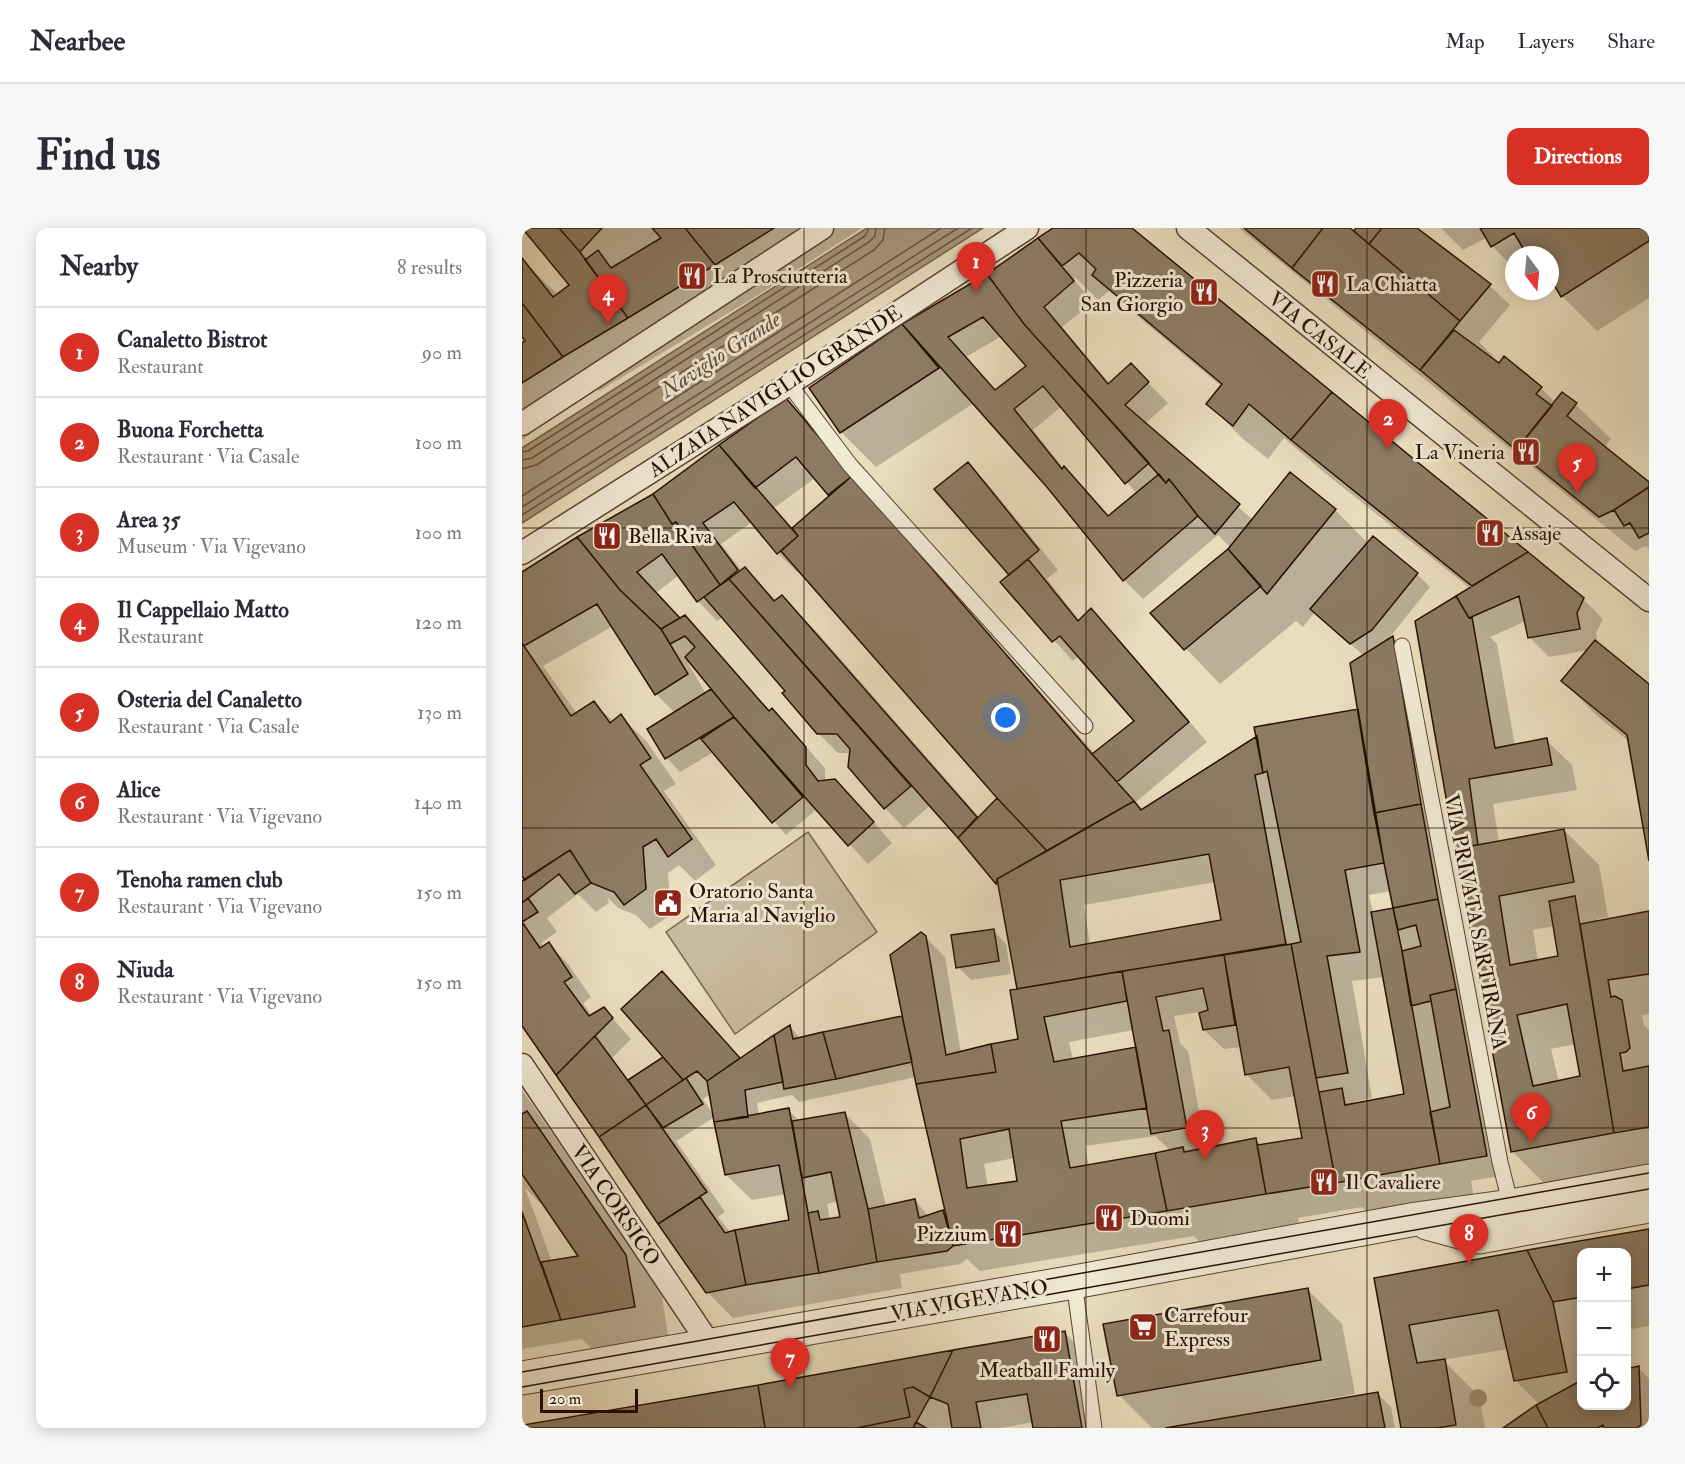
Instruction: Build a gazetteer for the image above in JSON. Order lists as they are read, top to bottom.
{
  "streets": {
    "street": [
      "VIA CASALE",
      "ALZAIA NAVIGLIO GRANDE",
      "VIA CORSICO",
      "VIA VIGEVANO"
    ],
    "lane": ["VIA PRIVATA SARTIRANA"]
  },
  "crossings": [
    ["VIA PRIVATA SARTIRANA", "VIA VIGEVANO"],
    ["VIA CORSICO", "VIA VIGEVANO"]
  ],
  "water": ["Naviglio Grande"],
  "places": {
    "restaurant": [
      "La Prosciutteria",
      "La Chiatta",
      "Pizzeria San Giorgio",
      "La Vineria",
      "Assaje",
      "Bella Riva",
      "Il Cavaliere",
      "Duomi",
      "Pizzium",
      "Meatball Family"
    ],
    "public building": ["Oratorio Santa Maria al Naviglio"],
    "supermarket": ["Carrefour Express"]
  },
  "scale_bar": "20 m",
  "north": "bottom",
  "page": {
    "header": "Nearbee",
    "nav": ["Map", "Layers", "Share"],
    "buttons": "Directions",
    "title": "Find us",
    "heading": ["Nearby", "8 results"],
    "pins": [
      "1",
      "4",
      "2",
      "5",
      "6",
      "3",
      "8",
      "7"
    ],
    "list": [
      {
        "mark": "1",
        "name": "Canaletto Bistrot",
        "note": "Restaurant",
        "value": "90 m"
      },
      {
        "mark": "2",
        "name": "Buona Forchetta",
        "note": "Restaurant · Via Casale",
        "value": "100 m"
      },
      {
        "mark": "3",
        "name": "Area 35",
        "note": "Museum · Via Vigevano",
        "value": "100 m"
      },
      {
        "mark": "4",
        "name": "Il Cappellaio Matto",
        "note": "Restaurant",
        "value": "120 m"
      },
      {
        "mark": "5",
        "name": "Osteria del Canaletto",
        "note": "Restaurant · Via Casale",
        "value": "130 m"
      },
      {
        "mark": "6",
        "name": "Alice",
        "note": "Restaurant · Via Vigevano",
        "value": "140 m"
      },
      {
        "mark": "7",
        "name": "Tenoha ramen club",
        "note": "Restaurant · Via Vigevano",
        "value": "150 m"
      },
      {
        "mark": "8",
        "name": "Niuda",
        "note": "Restaurant · Via Vigevano",
        "value": "150 m"
      }
    ],
    "map_buttons": ["+", "−"],
    "scale": "20 m"
  }
}
